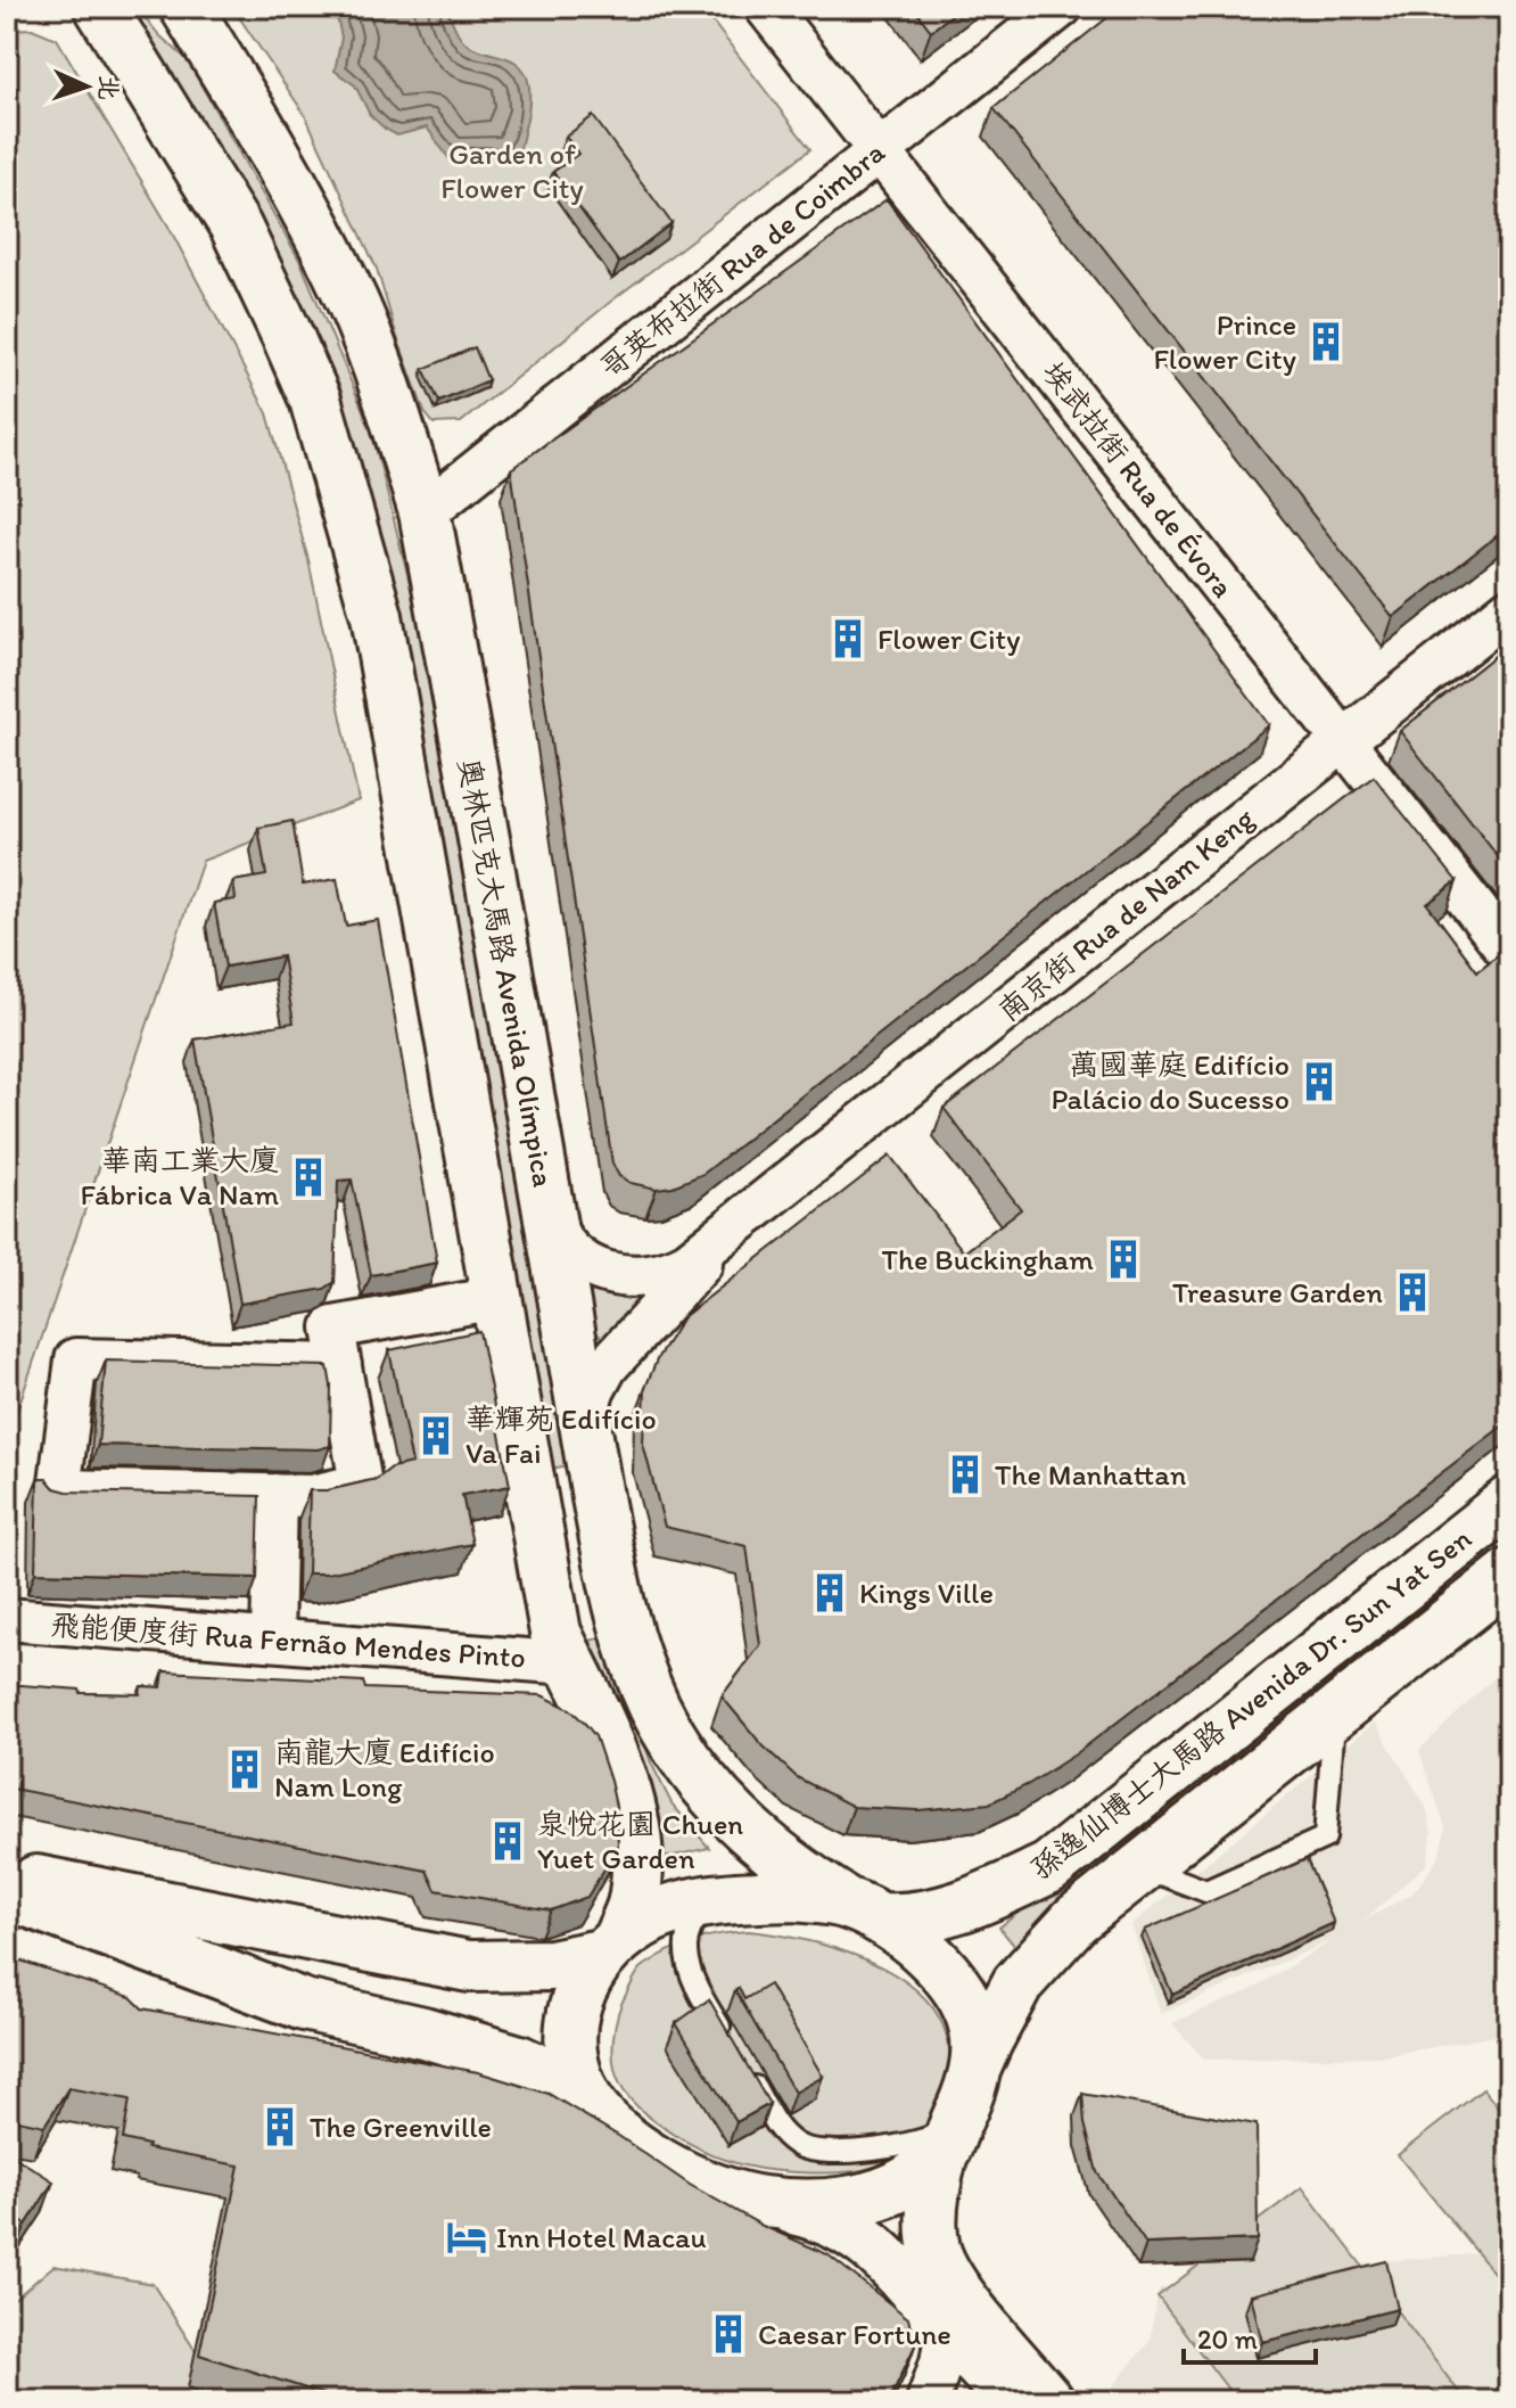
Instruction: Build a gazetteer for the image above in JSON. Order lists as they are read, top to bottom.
{
  "streets": {
    "main road": ["奧林匹克大馬路 Avenida Olímpica", "孫逸仙博士大馬路 Avenida Dr. Sun Yat Sen"],
    "street": [
      "哥英布拉街 Rua de Coimbra",
      "埃武拉街 Rua de Évora",
      "南京街 Rua de Nam Keng",
      "飛能便度街 Rua Fernão Mendes Pinto"
    ]
  },
  "crossings": [
    ["哥英布拉街 Rua de Coimbra", "埃武拉街 Rua de Évora"],
    ["哥英布拉街 Rua de Coimbra", "奧林匹克大馬路 Avenida Olímpica"],
    ["埃武拉街 Rua de Évora", "南京街 Rua de Nam Keng"],
    ["南京街 Rua de Nam Keng", "奧林匹克大馬路 Avenida Olímpica"],
    ["奧林匹克大馬路 Avenida Olímpica", "孫逸仙博士大馬路 Avenida Dr. Sun Yat Sen"]
  ],
  "parks": ["Garden of Flower City"],
  "places": {
    "building": [
      "Prince Flower City",
      "Flower City",
      "萬國華庭 Edifício Palácio do Sucesso",
      "華南工業大廈 Fábrica Va Nam",
      "The Buckingham",
      "Treasure Garden",
      "華輝苑 Edifício Va Fai",
      "The Manhattan",
      "Kings Ville",
      "南龍大廈 Edifício Nam Long",
      "泉悅花園 Chuen Yuet Garden",
      "The Greenville",
      "Caesar Fortune"
    ],
    "hotel": ["Inn Hotel Macau"]
  },
  "scale_bar": "20 m",
  "north": "right"
}
